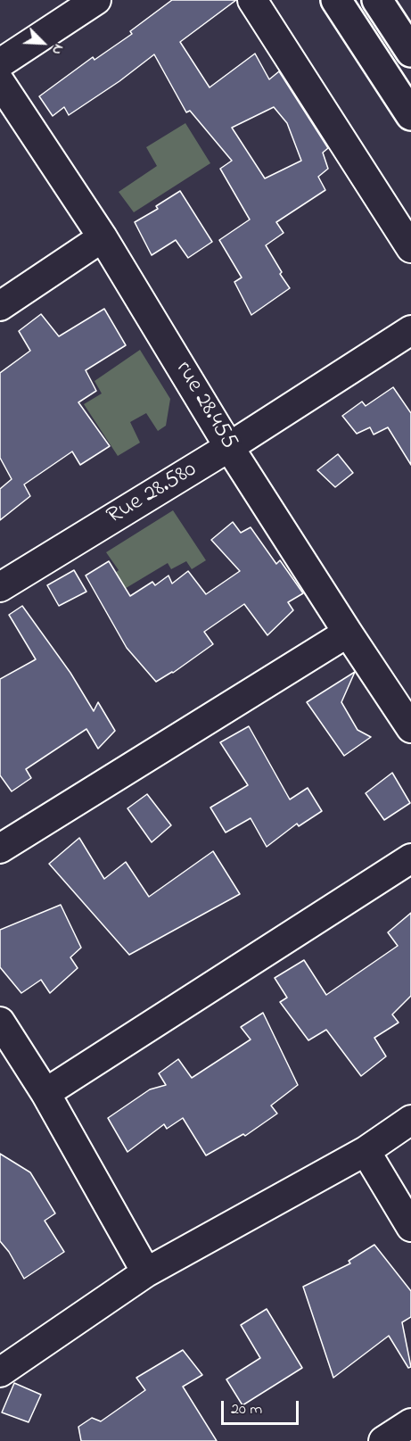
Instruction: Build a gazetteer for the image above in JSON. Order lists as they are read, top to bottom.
{
  "streets": {
    "street": ["rue 28.455", "Rue 28.580"]
  },
  "crossings": [
    ["rue 28.455", "Rue 28.580"]
  ],
  "scale_bar": "20 m",
  "north": "bottom right"
}
